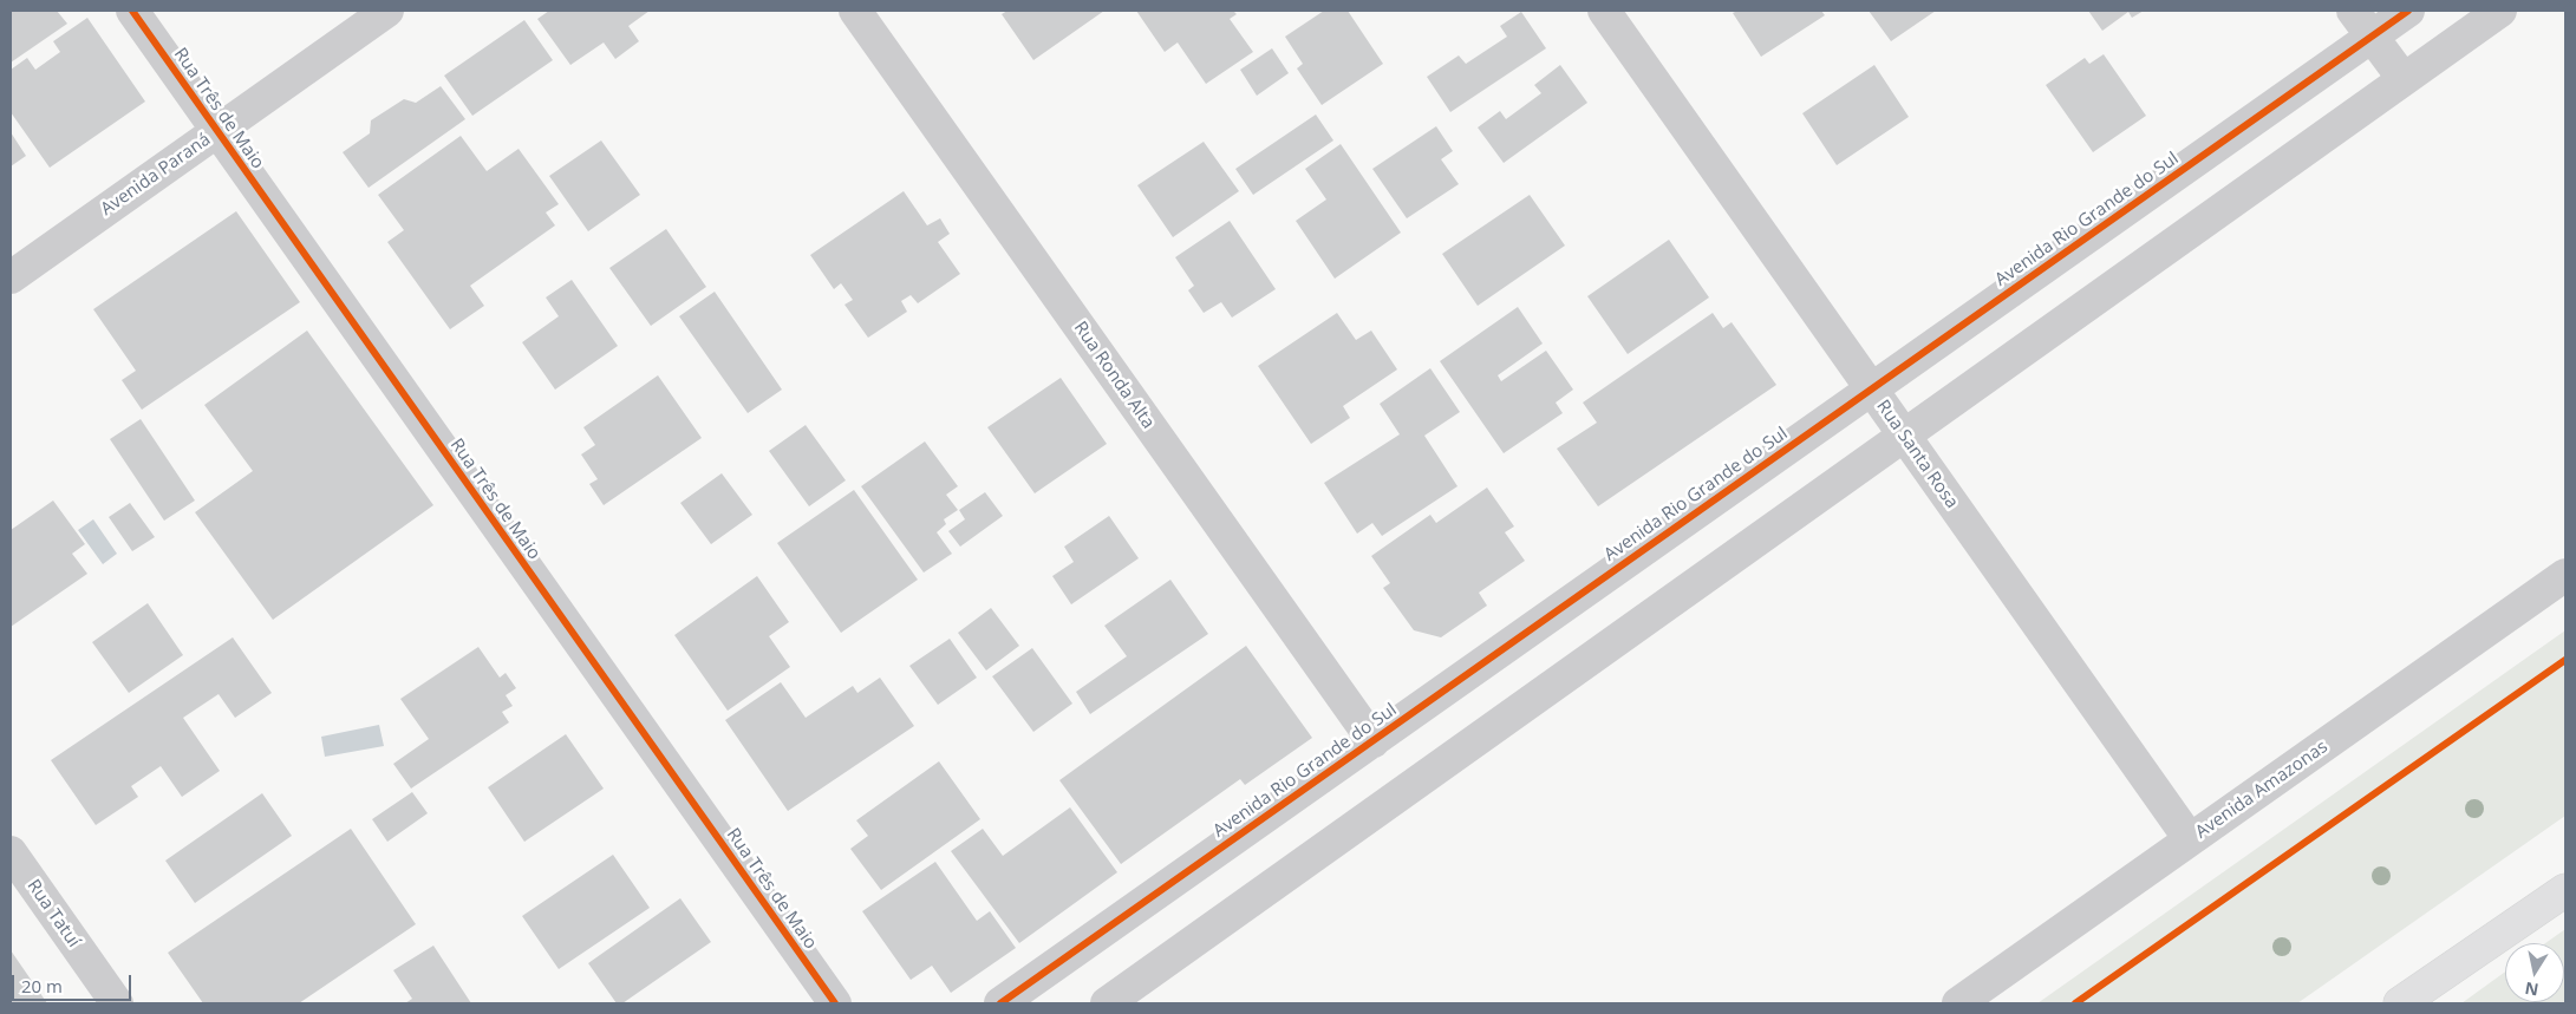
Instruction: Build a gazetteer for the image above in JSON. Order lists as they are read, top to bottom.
{
  "streets": {
    "street": [
      "Rua Três de Maio",
      "Avenida Paraná",
      "Avenida Rio Grande do Sul",
      "Rua Ronda Alta",
      "Rua Santa Rosa",
      "Avenida Amazonas",
      "Rua Tatuí"
    ]
  },
  "crossings": [
    ["Rua Três de Maio", "Avenida Paraná"],
    ["Avenida Rio Grande do Sul", "Rua Ronda Alta"],
    ["Avenida Rio Grande do Sul", "Rua Santa Rosa"],
    ["Rua Santa Rosa", "Avenida Amazonas"]
  ],
  "scale_bar": "20 m",
  "north": "bottom"
}
